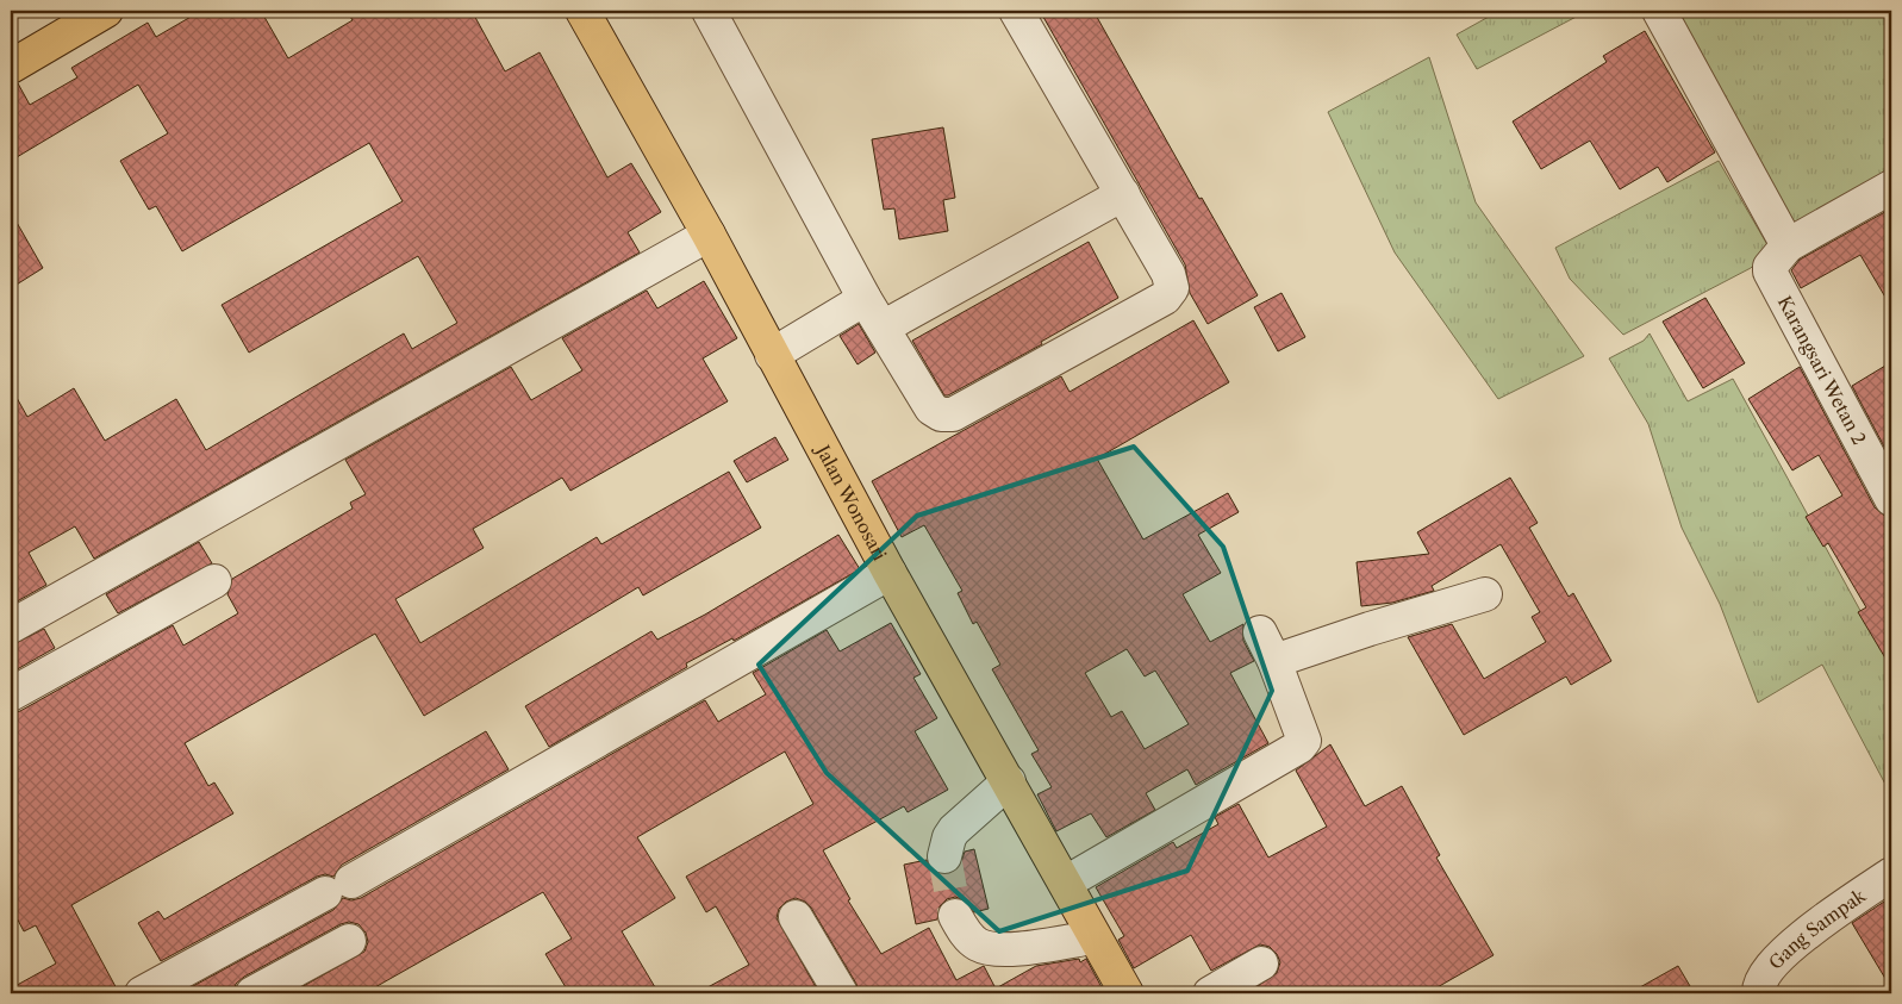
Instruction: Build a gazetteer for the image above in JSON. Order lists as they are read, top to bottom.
{
  "streets": {
    "main road": ["Jalan Wonosari"],
    "street": ["Karangsari Wetan 2", "Gang Sampak"]
  }
}
